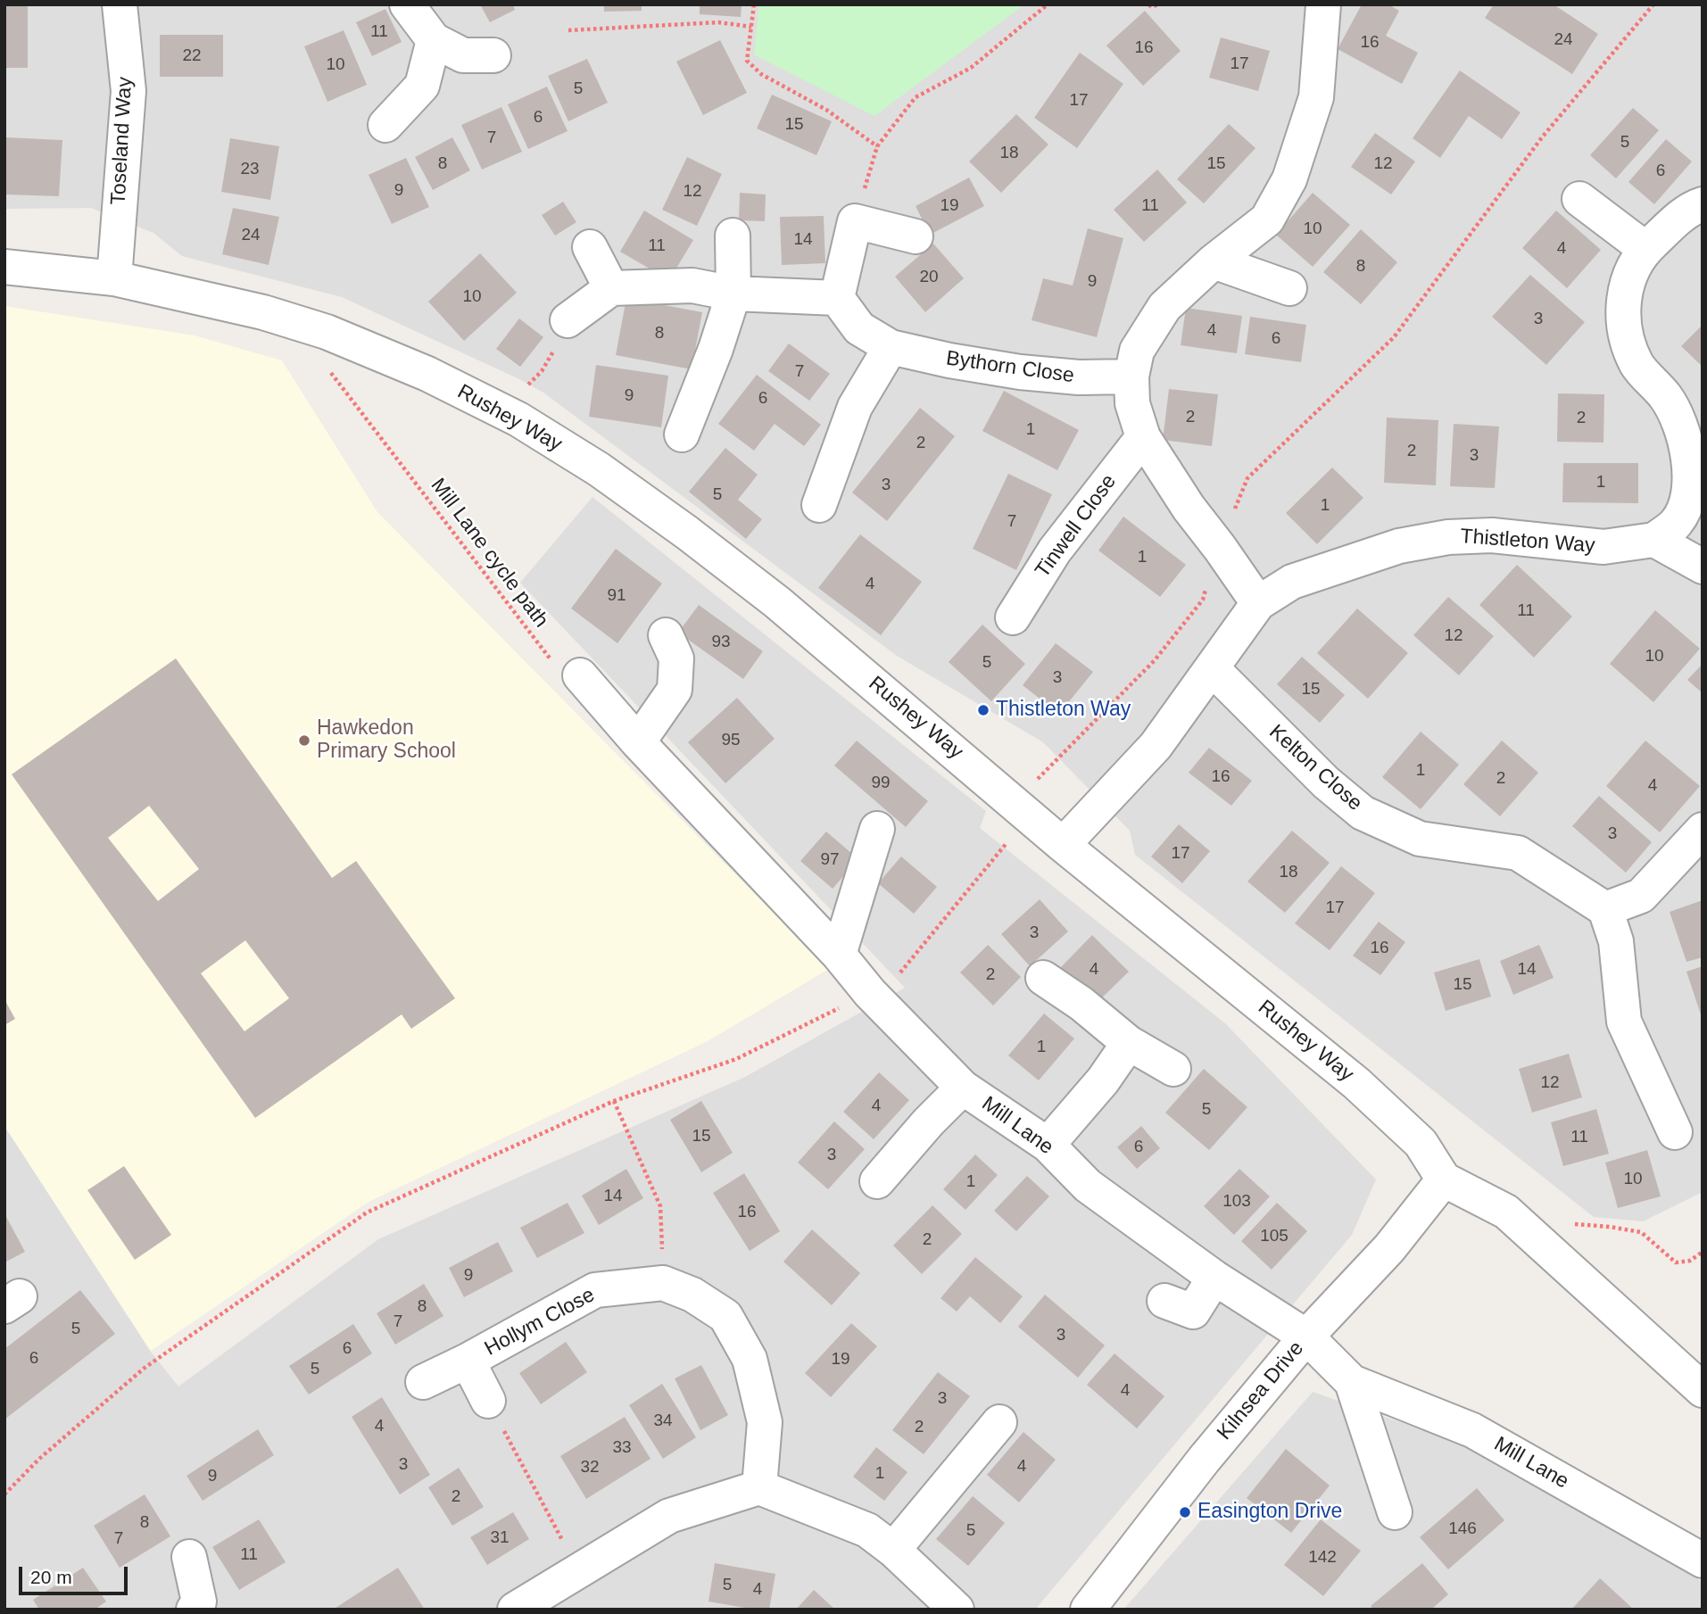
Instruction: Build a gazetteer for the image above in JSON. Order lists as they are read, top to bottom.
{
  "streets": {
    "street": [
      "Toseland Way",
      "Bythorn Close",
      "Rushey Way",
      "Tinwell Close",
      "Thistleton Way",
      "Kelton Close",
      "Mill Lane",
      "Hollym Close",
      "Kilnsea Drive"
    ],
    "path": ["Mill Lane cycle path"]
  },
  "crossings": [
    ["Toseland Way", "Rushey Way"],
    ["Rushey Way", "Thistleton Way"],
    ["Rushey Way", "Kilnsea Drive"],
    ["Thistleton Way", "Kelton Close"],
    ["Mill Lane cycle path", "Mill Lane"],
    ["Mill Lane", "Kilnsea Drive"]
  ],
  "places": ["Thistleton Way", "Hawkedon Primary School", "Easington Drive"],
  "house_numbers": [
    "11",
    "24",
    "16",
    "16",
    "22",
    "17",
    "10",
    "5",
    "17",
    "6",
    "15",
    "7",
    "5",
    "18",
    "8",
    "15",
    "12",
    "23",
    "6",
    "9",
    "12",
    "19",
    "11",
    "10",
    "24",
    "14",
    "11",
    "4",
    "8",
    "20",
    "9",
    "10",
    "3",
    "4",
    "8",
    "6",
    "7",
    "9",
    "6",
    "2",
    "2",
    "1",
    "2",
    "2",
    "3",
    "1",
    "3",
    "5",
    "1",
    "7",
    "1",
    "4",
    "91",
    "11",
    "12",
    "93",
    "10",
    "5",
    "3",
    "15",
    "95",
    "1",
    "16",
    "2",
    "99",
    "4",
    "3",
    "17",
    "97",
    "18",
    "17",
    "3",
    "16",
    "4",
    "14",
    "2",
    "15",
    "1",
    "12",
    "4",
    "5",
    "15",
    "11",
    "6",
    "3",
    "10",
    "1",
    "14",
    "103",
    "16",
    "105",
    "2",
    "9",
    "8",
    "7",
    "5",
    "3",
    "6",
    "6",
    "19",
    "5",
    "4",
    "3",
    "34",
    "4",
    "2",
    "33",
    "3",
    "4",
    "32",
    "1",
    "9",
    "2",
    "8",
    "146",
    "5",
    "31",
    "7",
    "11",
    "142",
    "5",
    "4"
  ],
  "scale_bar": "20 m"
}
